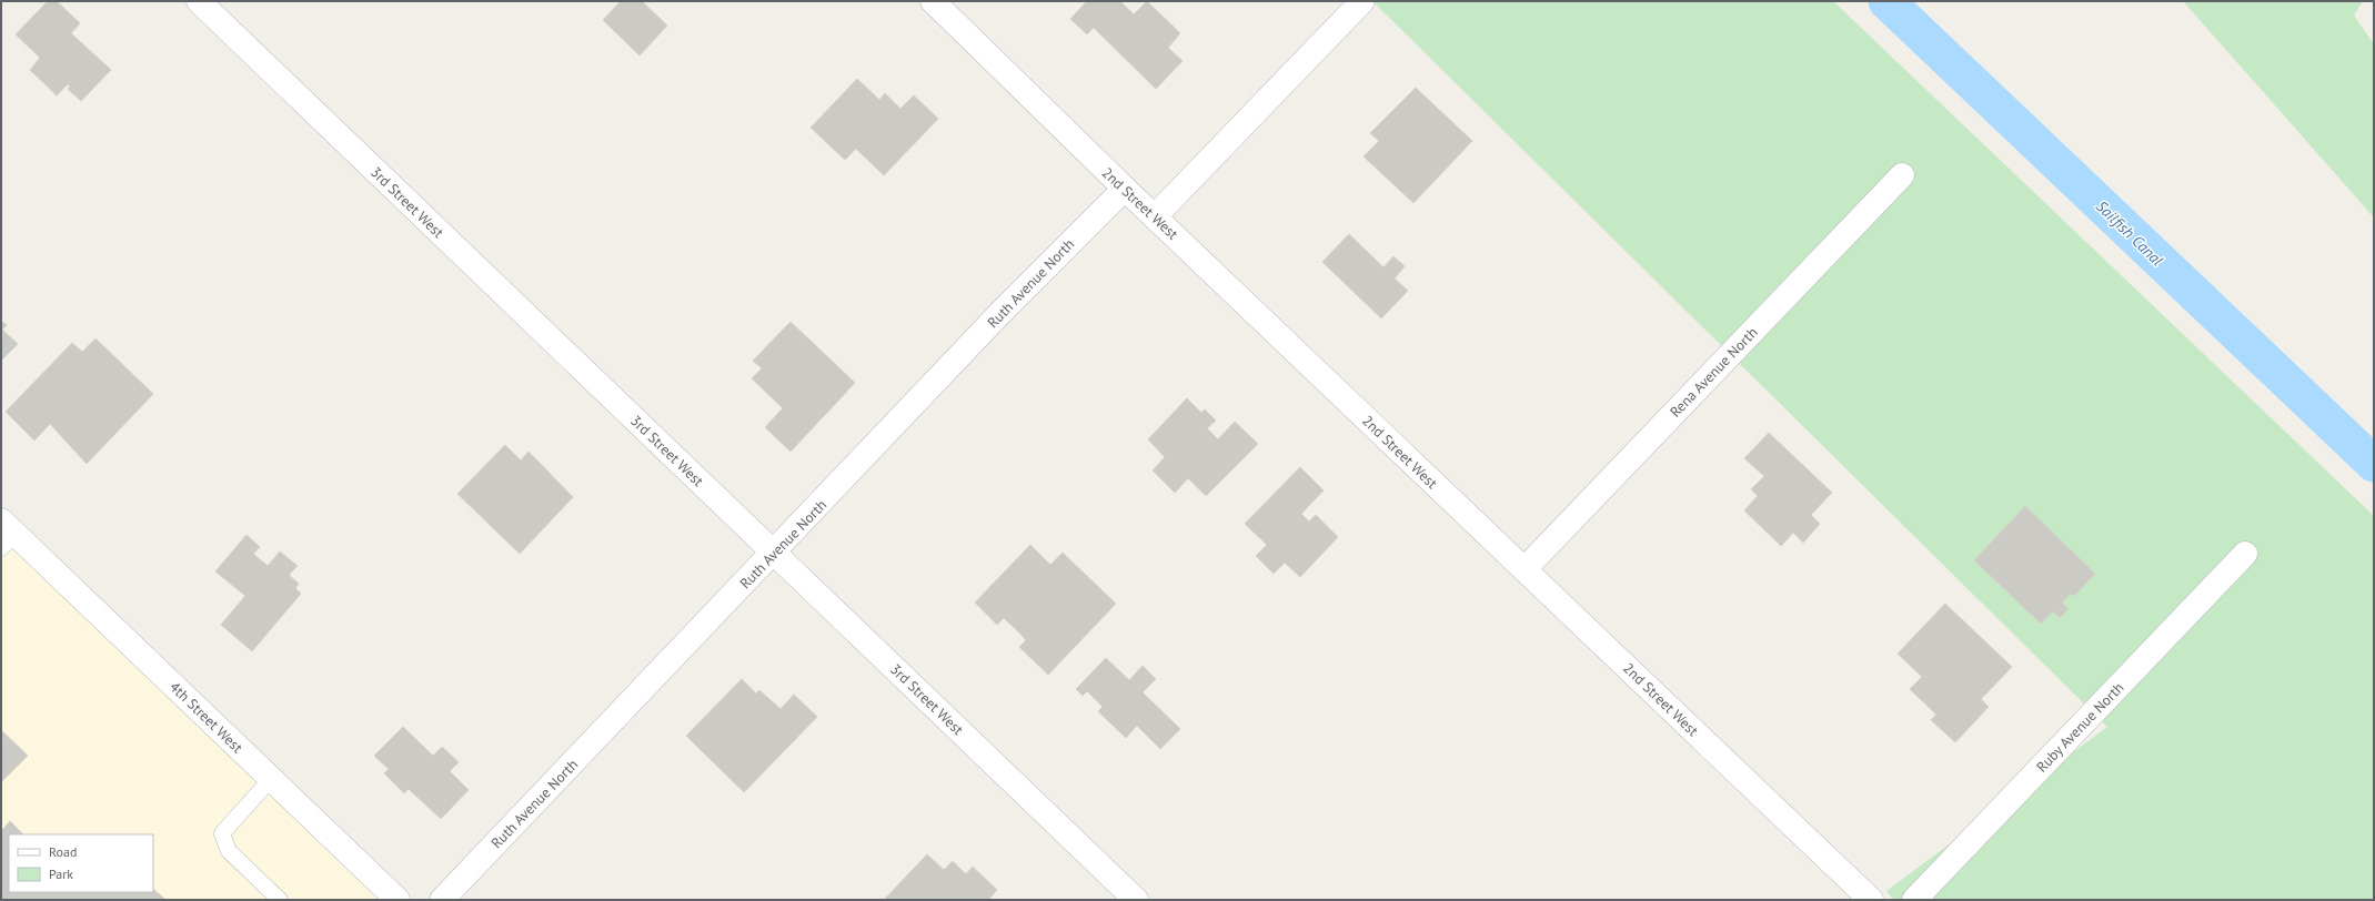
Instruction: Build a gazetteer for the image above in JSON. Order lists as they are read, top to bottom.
{
  "streets": {
    "street": [
      "3rd Street West",
      "2nd Street West",
      "Ruth Avenue North",
      "Rena Avenue North",
      "4th Street West",
      "Ruby Avenue North"
    ]
  },
  "crossings": [
    ["3rd Street West", "Ruth Avenue North"],
    ["2nd Street West", "Ruth Avenue North"],
    ["2nd Street West", "Rena Avenue North"]
  ],
  "water": ["Sailfish Canal"],
  "legend": ["Road", "Park"]
}
